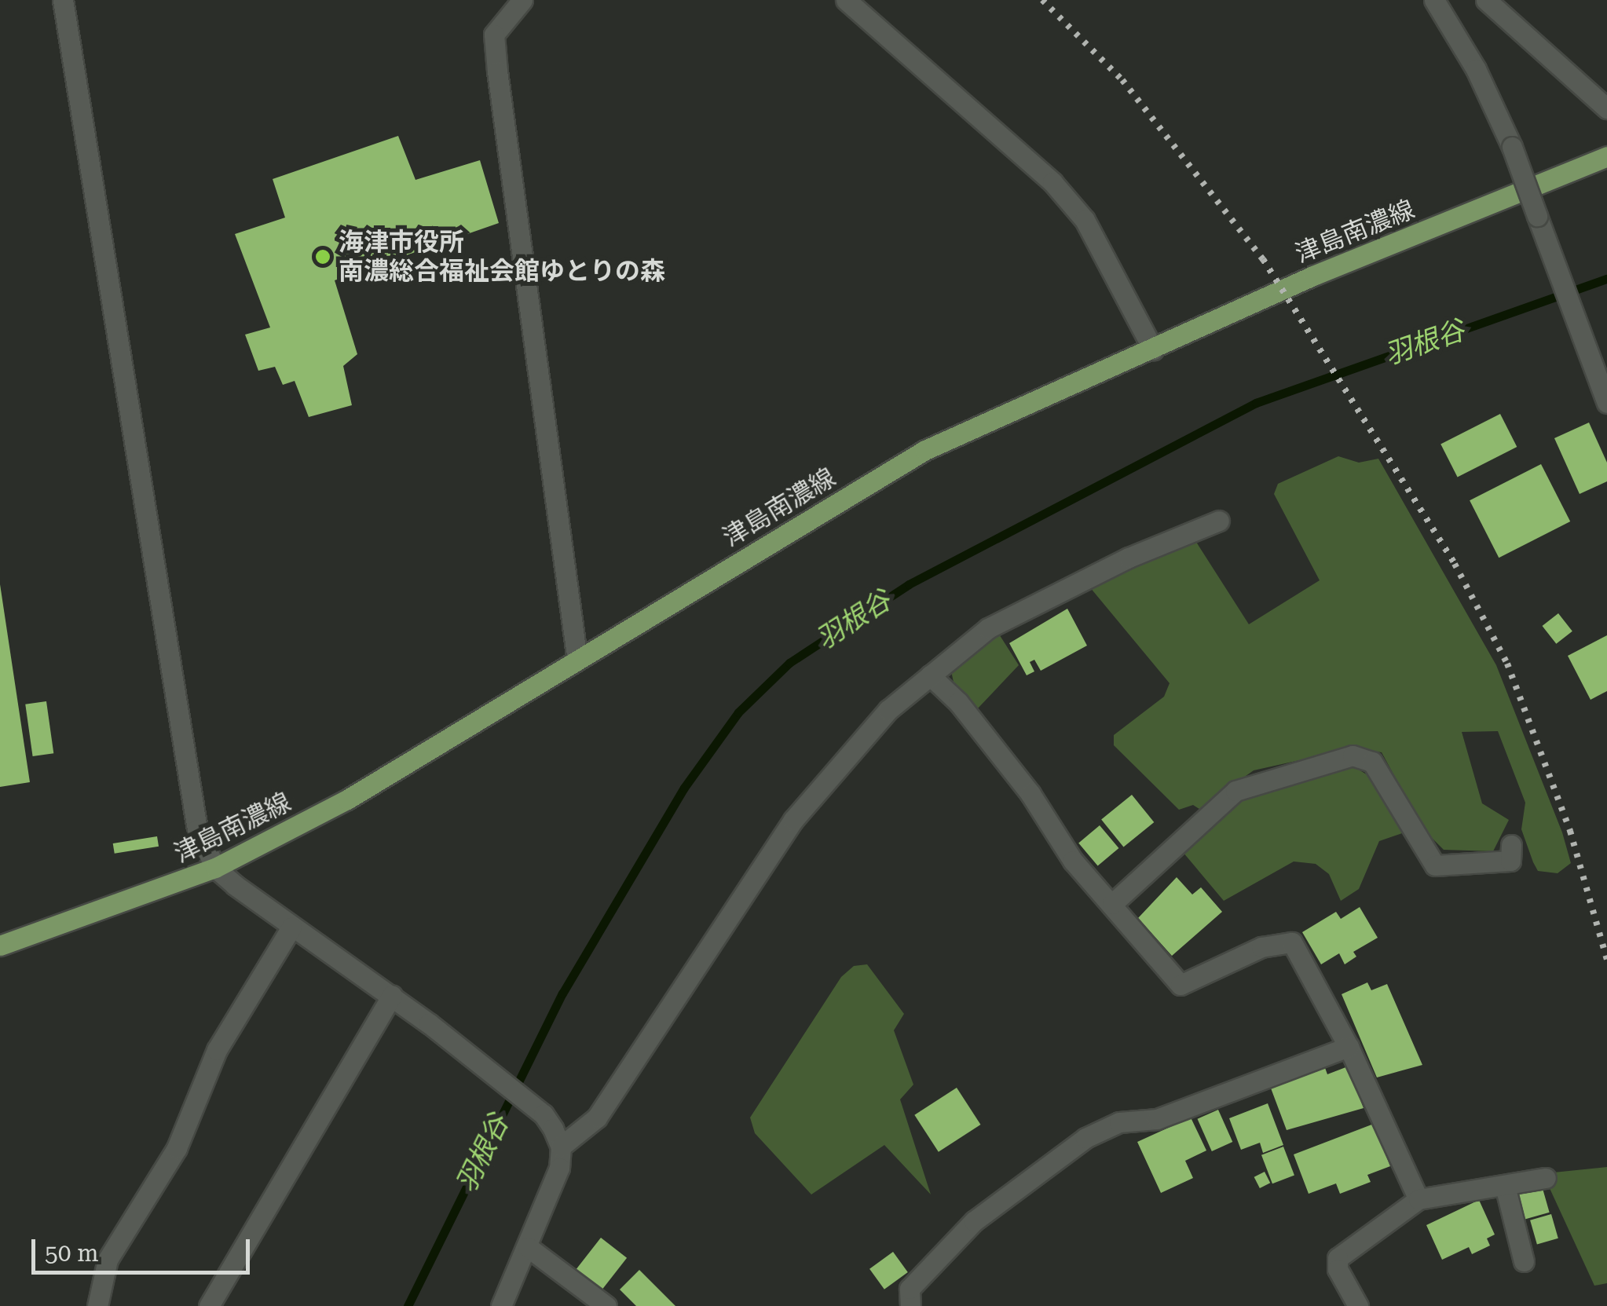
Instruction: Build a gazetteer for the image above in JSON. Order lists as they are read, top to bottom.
{
  "streets": {
    "main road": ["津島南濃線"]
  },
  "water": ["羽根谷"],
  "places": ["海津市役所 南濃総合福祉会館ゆとりの森"],
  "scale_bar": "50 m"
}
